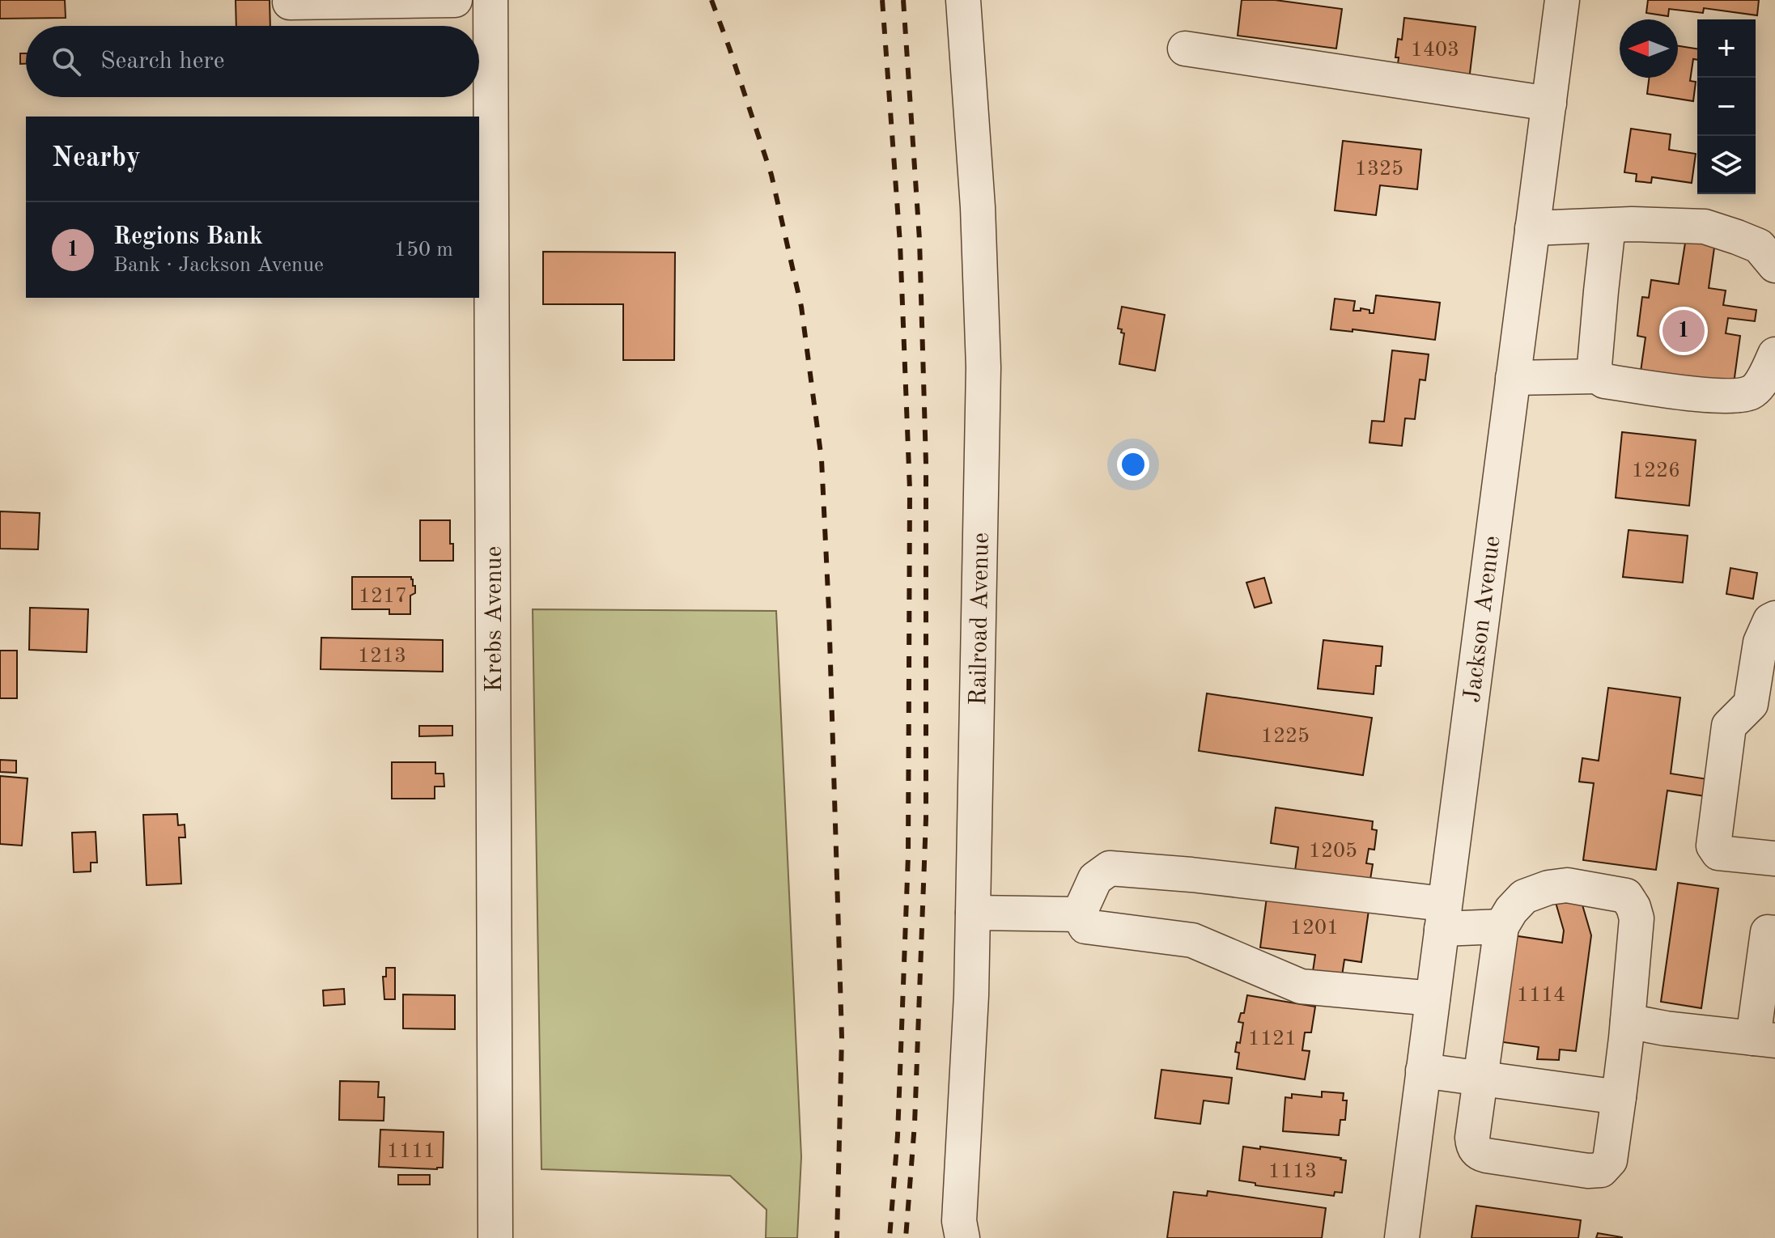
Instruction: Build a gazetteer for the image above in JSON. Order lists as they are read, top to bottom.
{
  "streets": {
    "street": ["Krebs Avenue", "Railroad Avenue", "Jackson Avenue"]
  },
  "house_numbers": [
    "1403",
    "1325",
    "1226",
    "1217",
    "1213",
    "1225",
    "1205",
    "1201",
    "1114",
    "1121",
    "1111",
    "1113"
  ],
  "north": "left",
  "page": {
    "map_buttons": ["+", "−"],
    "search": "Search here",
    "heading": "Nearby",
    "list": [
      {
        "mark": "1",
        "name": "Regions Bank",
        "note": "Bank · Jackson Avenue",
        "value": "150 m"
      }
    ],
    "pins": "1"
  }
}
